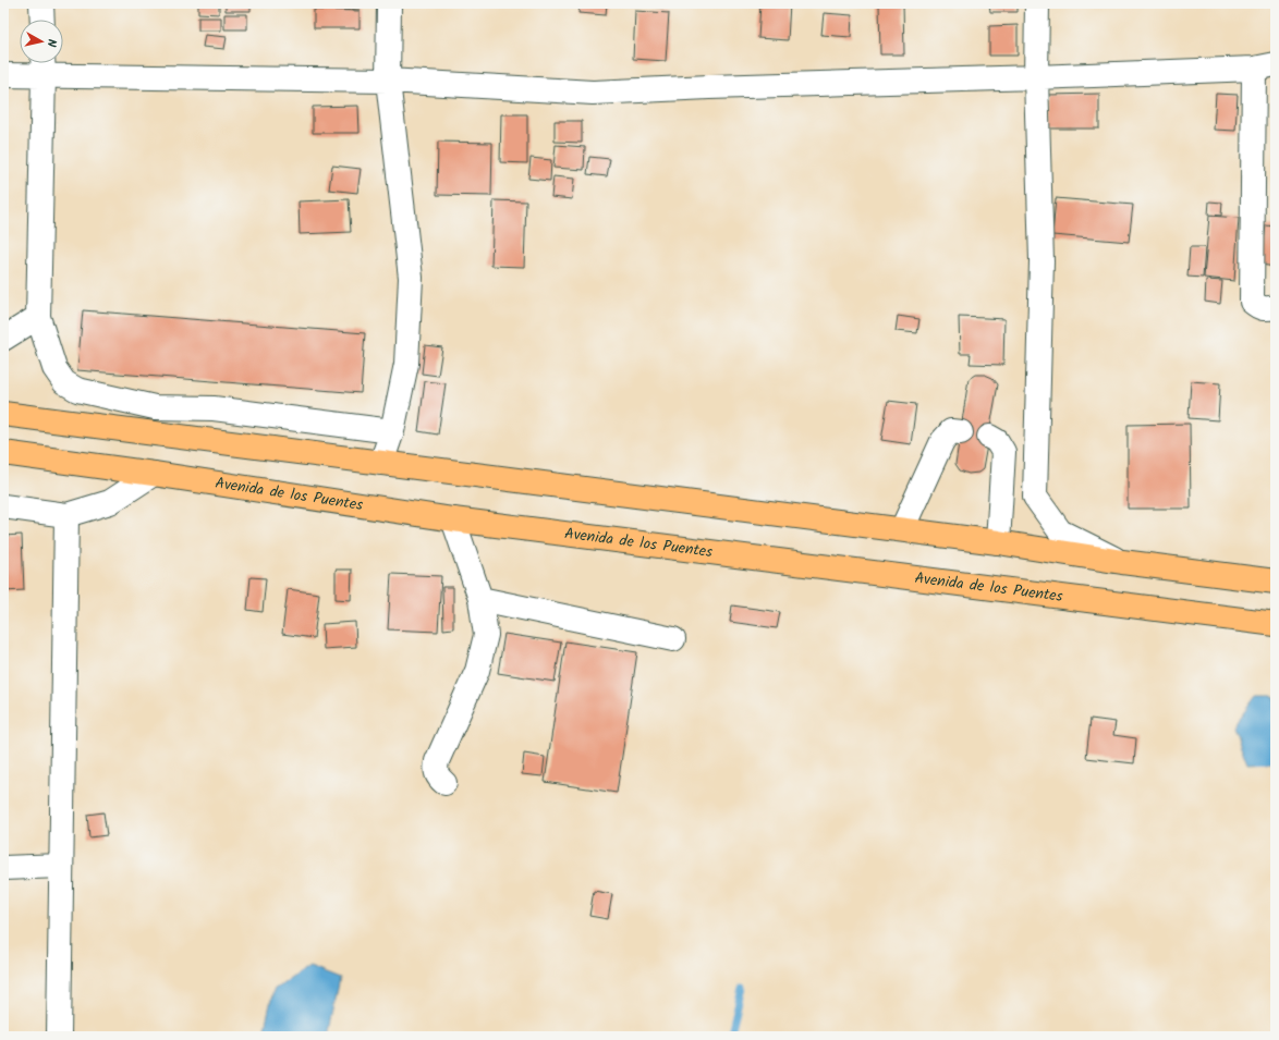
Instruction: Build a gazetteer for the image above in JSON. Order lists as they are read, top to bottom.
{
  "streets": {
    "main road": ["Avenida de los Puentes"]
  },
  "north": "right"
}
